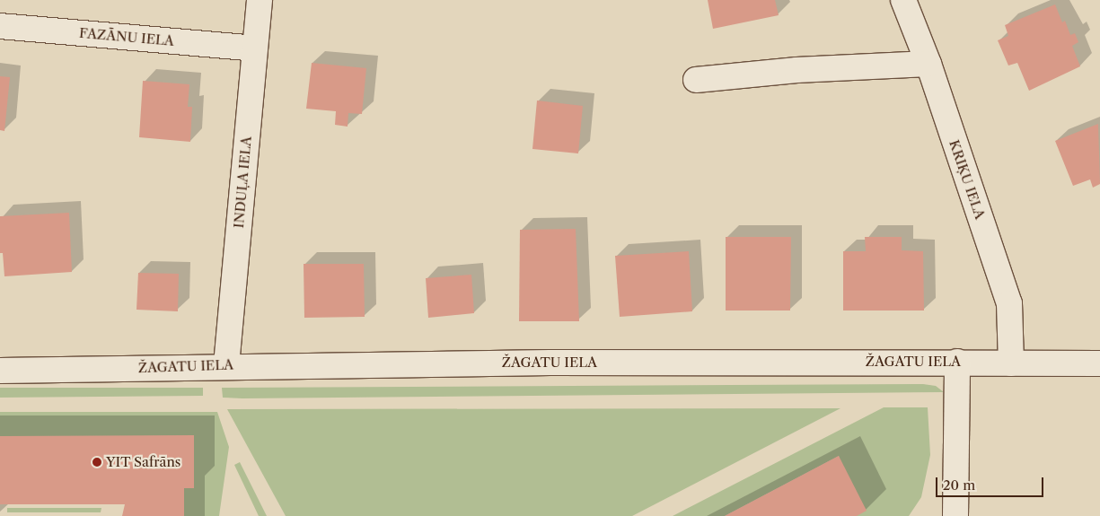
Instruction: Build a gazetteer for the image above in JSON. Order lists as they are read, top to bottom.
{
  "streets": {
    "street": [
      "FAZĀNU IELA",
      "KRIĶU IELA",
      "INDUĻA IELA",
      "ŽAGATU IELA"
    ]
  },
  "crossings": [
    ["FAZĀNU IELA", "INDUĻA IELA"],
    ["KRIĶU IELA", "ŽAGATU IELA"],
    ["INDUĻA IELA", "ŽAGATU IELA"]
  ],
  "places": ["YIT Safrāns"],
  "scale_bar": "20 m"
}
